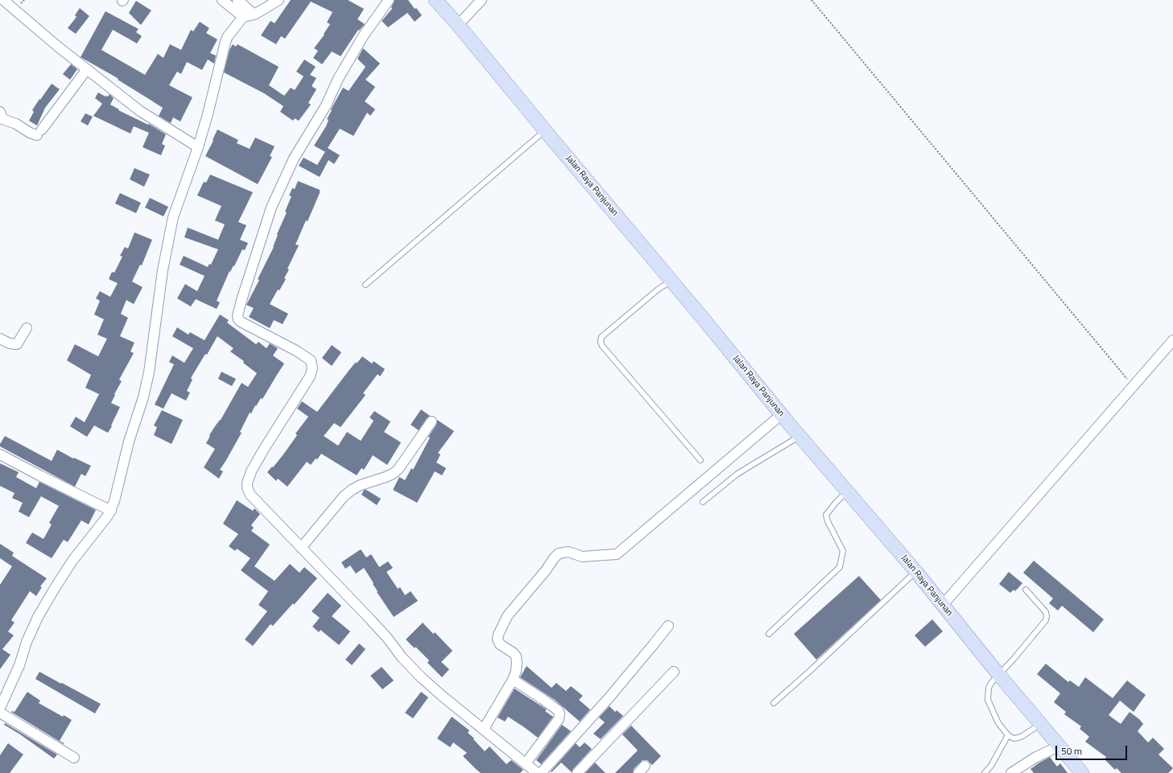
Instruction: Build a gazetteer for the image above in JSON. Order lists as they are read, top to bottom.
{
  "streets": {
    "main road": ["Jalan Raya Panjunan"]
  },
  "scale_bar": "50 m"
}
